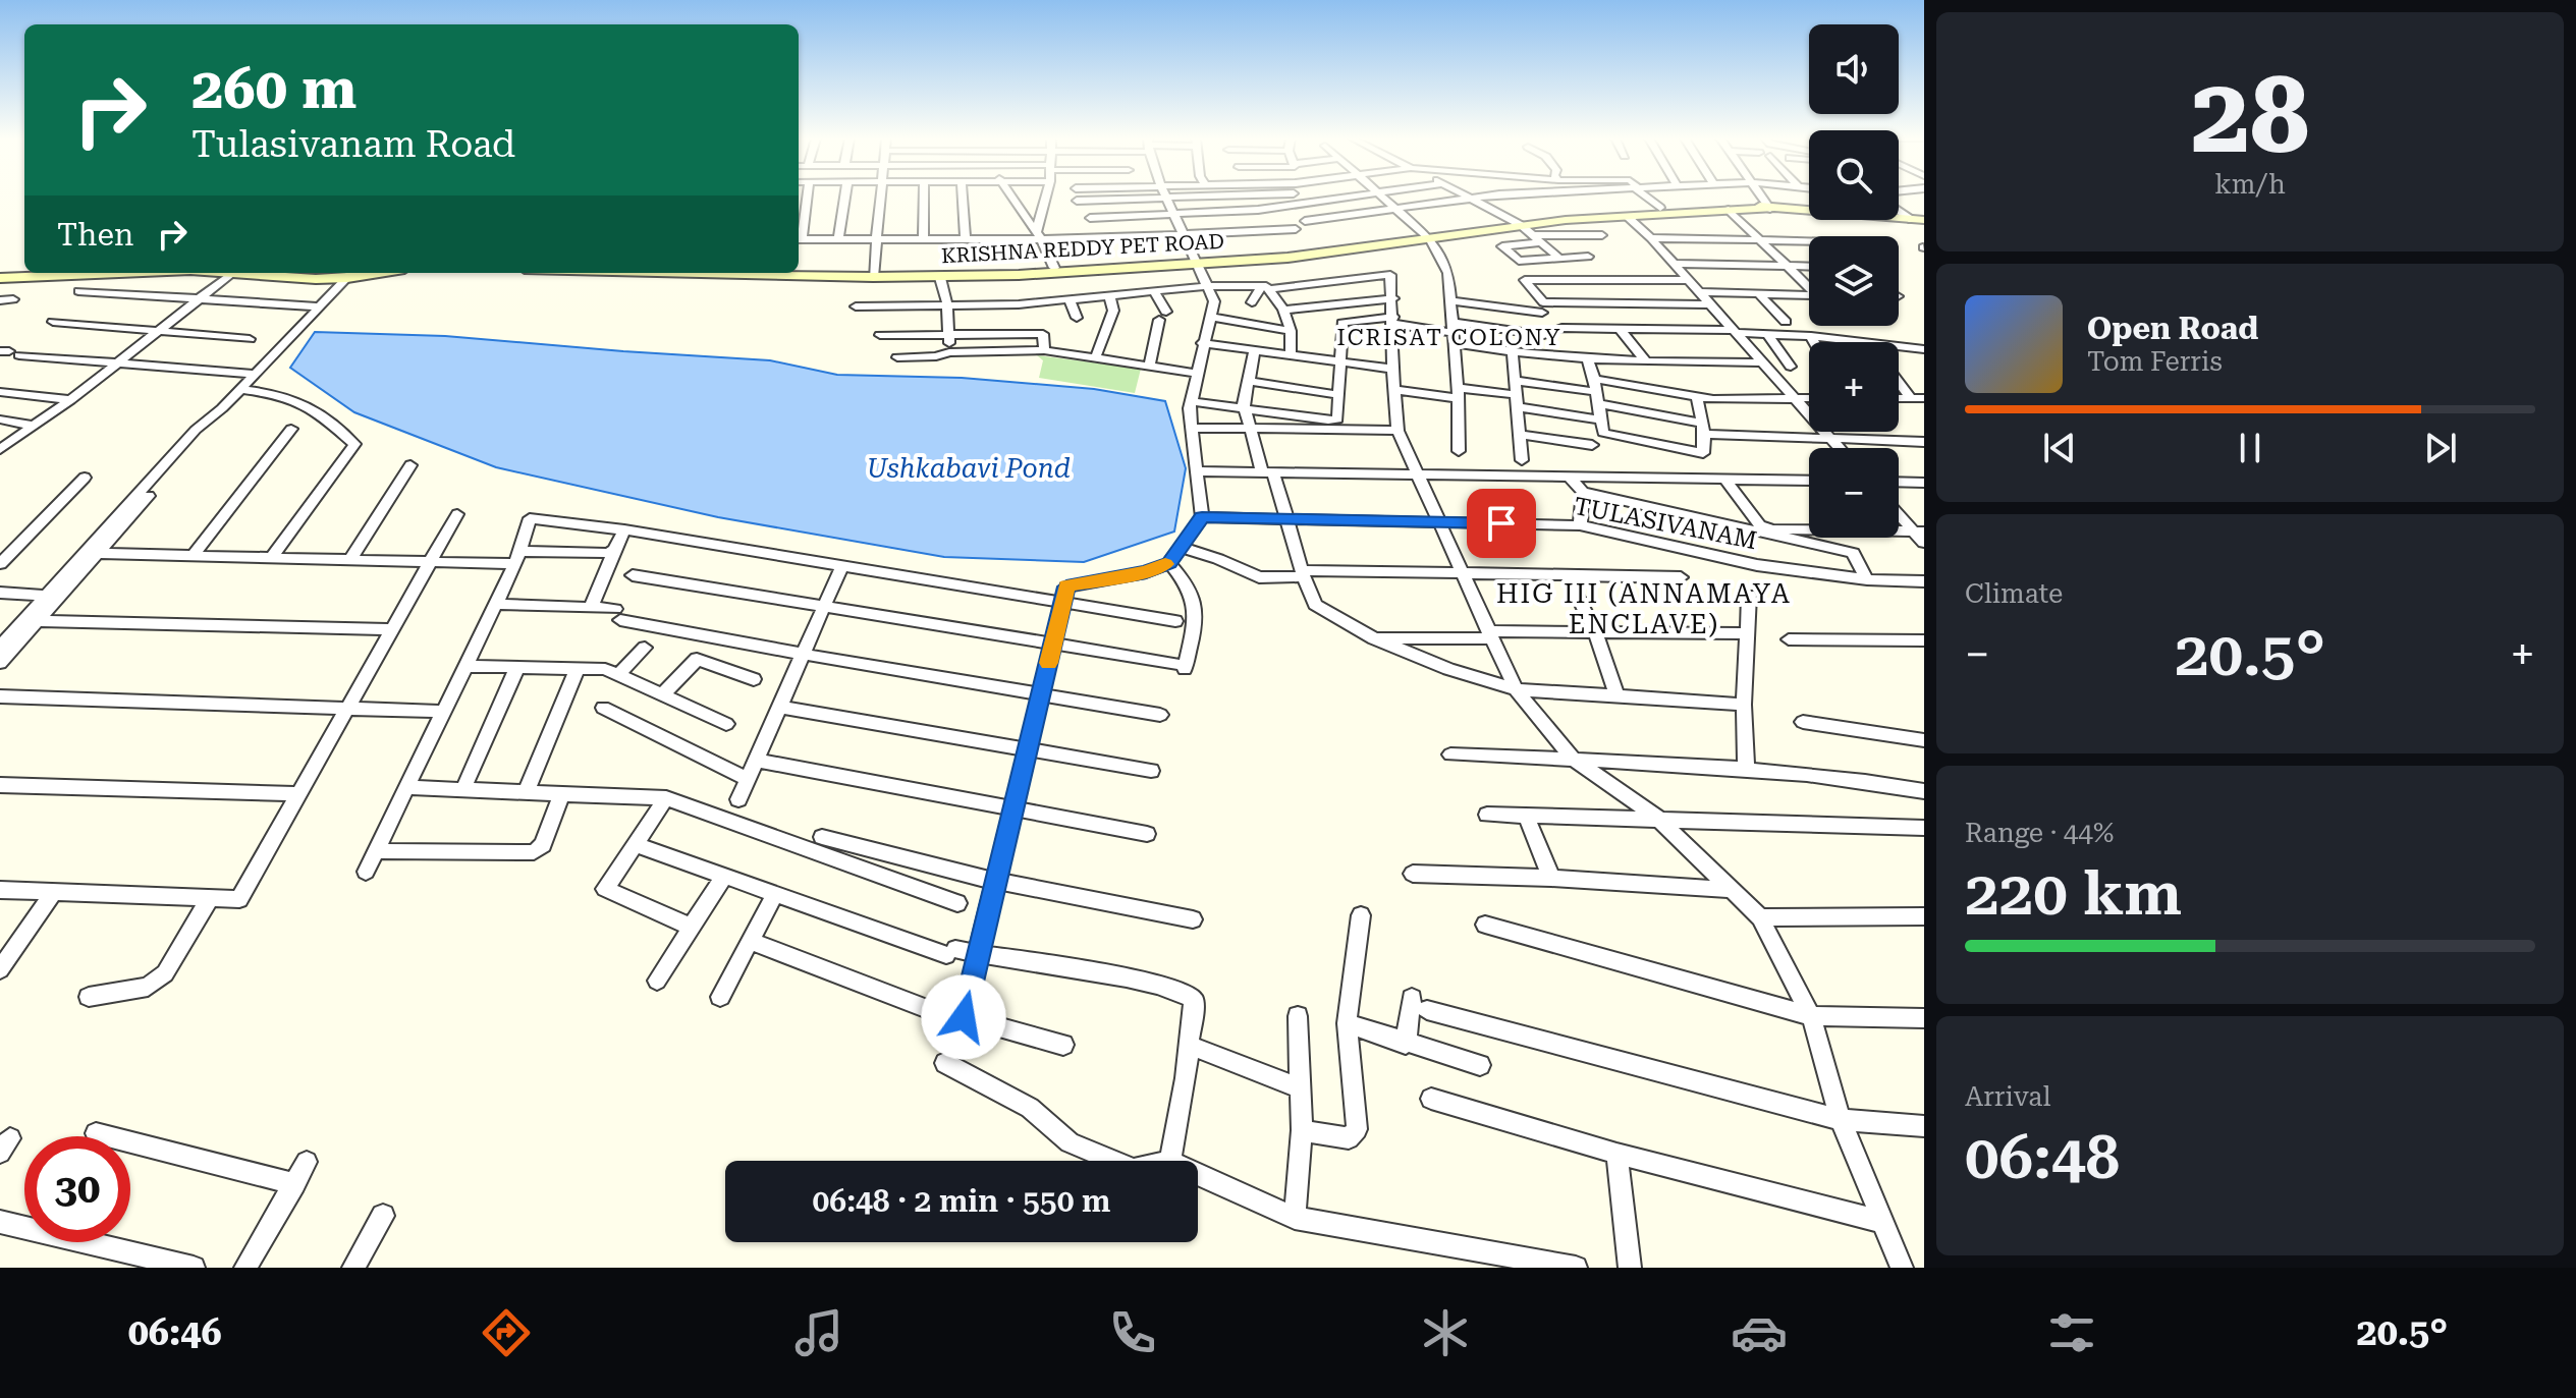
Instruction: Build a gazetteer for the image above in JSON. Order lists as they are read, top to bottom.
{
  "streets": {
    "main road": ["KRISHNA REDDY PET ROAD"],
    "street": ["TULASIVANAM"]
  },
  "districts": ["ICRISAT COLONY", "HIG III (ANNAMAYA ENCLAVE)"],
  "water": ["Ushkabavi Pond"],
  "page": {
    "tile": [
      ["28", "km/h"],
      "Climate",
      ["Range · 44%", "220 km"],
      ["Arrival", "06:48"]
    ],
    "map_buttons": ["+", "−"],
    "turn": ["260 m", "Tulasivanam Road"],
    "then": "Then",
    "song": ["Open Road", "Tom Ferris"],
    "heat": ["−", "20.5°", "+"],
    "limit": "30",
    "trip": "06:48 · 2 min · 550 m",
    "tabs": ["06:46", "20.5°"]
  }
}
